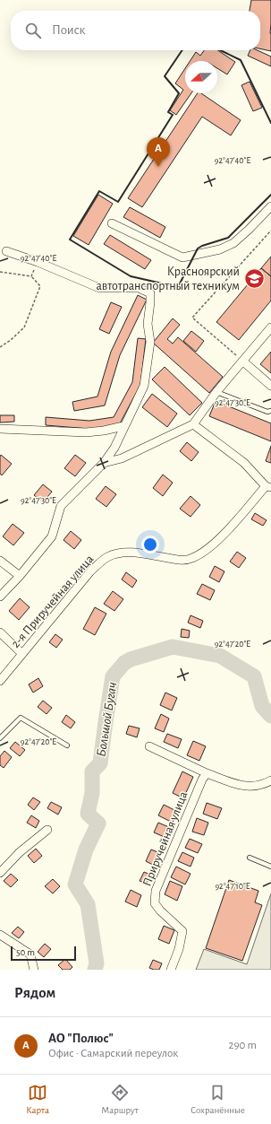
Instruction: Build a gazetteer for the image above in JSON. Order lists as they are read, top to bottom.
{
  "streets": {
    "street": ["2-я Приручейная улица", "Приручейная улица"]
  },
  "water": ["Большой Бугач"],
  "places": {
    "school or university": ["Красноярский автотранспортный техникум"]
  },
  "scale_bar": "50 m",
  "north": "left",
  "page": {
    "search": "Поиск",
    "pins": "A",
    "scale": "50 m",
    "heading": "Рядом",
    "list": [
      {
        "mark": "A",
        "name": "АО \"Полюс\"",
        "note": "Офис · Самарский переулок",
        "value": "290 m"
      }
    ],
    "nav": ["Карта", "Маршрут", "Сохранённые"]
  },
  "coordinates": [
    "92°47'40\"E",
    "92°47'30\"E",
    "92°47'20\"E",
    "92°47'10\"E"
  ]
}
